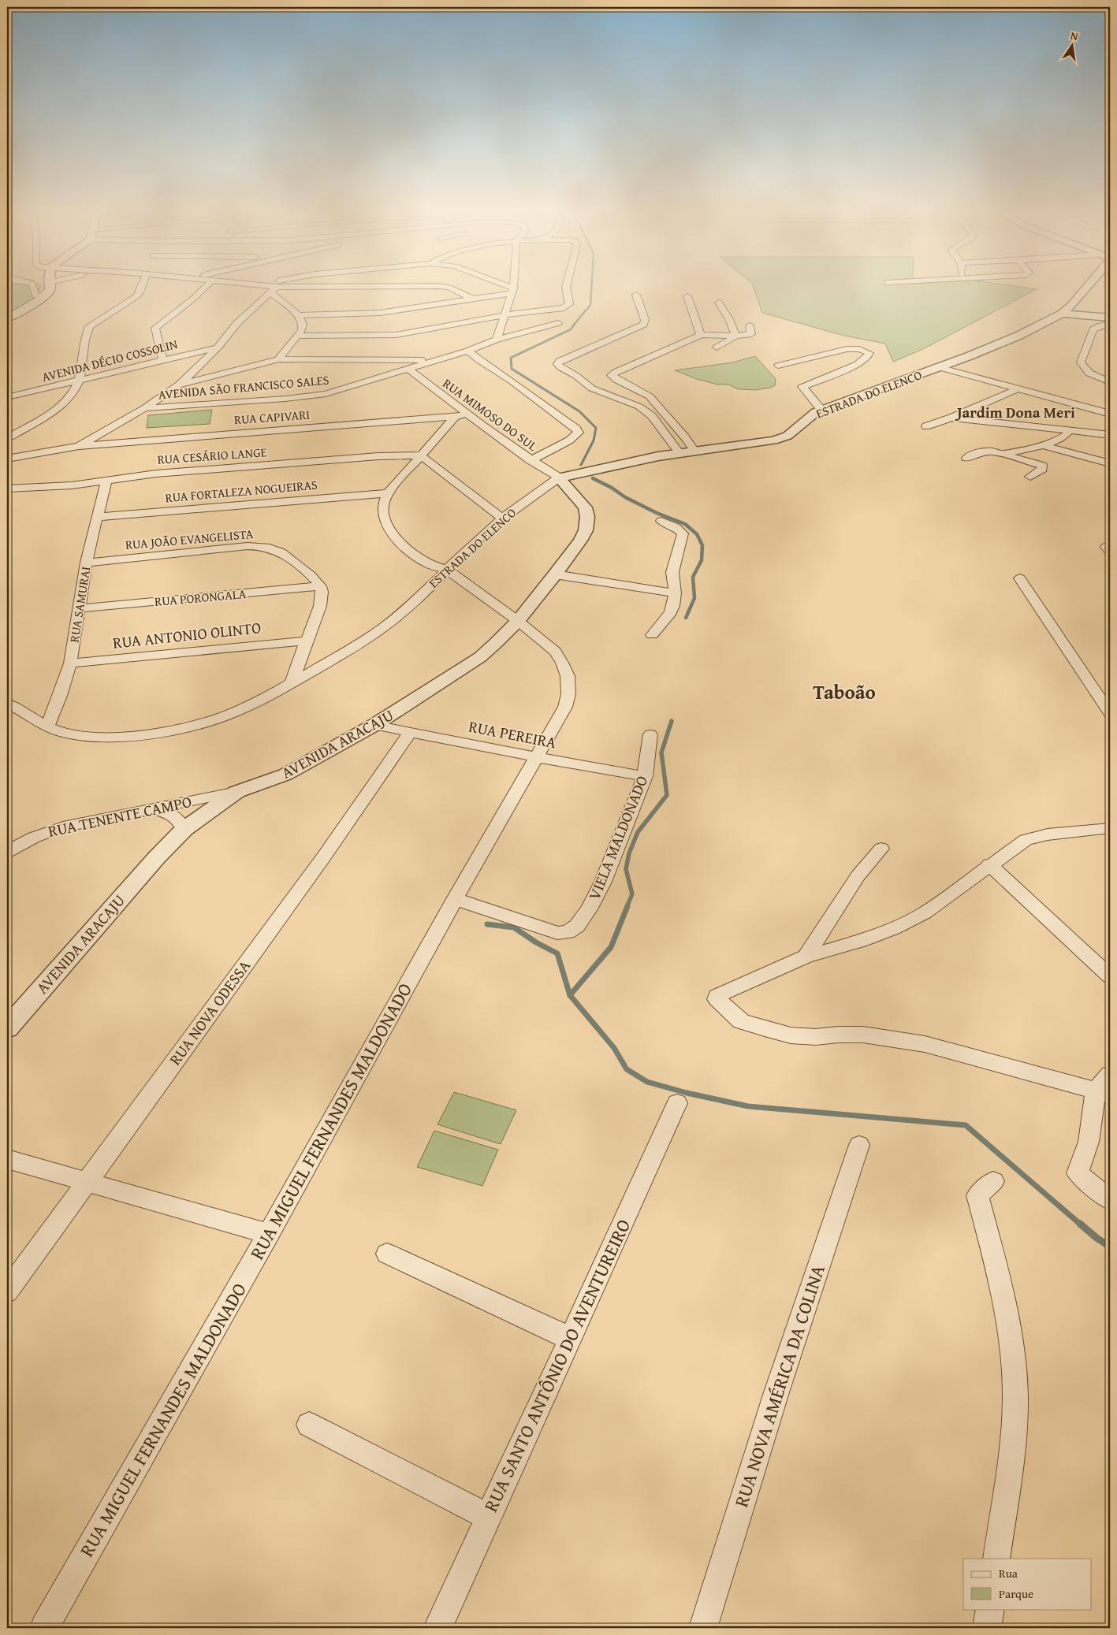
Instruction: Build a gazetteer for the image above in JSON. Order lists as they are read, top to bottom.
{
  "streets": {
    "street": [
      "AVENIDA DÉCIO COSSOLIN",
      "AVENIDA SÃO FRANCISCO SALES",
      "ESTRADA DO ELENCO",
      "RUA MIMOSO DO SUL",
      "RUA CAPIVARI",
      "RUA CESÁRIO LANGE",
      "RUA FORTALEZA NOGUEIRAS",
      "RUA JOÃO EVANGELISTA",
      "RUA PORONGALA",
      "RUA SAMURAI",
      "RUA ANTONIO OLINTO",
      "RUA PEREIRA",
      "AVENIDA ARACAJU",
      "RUA TENENTE CAMPO",
      "VIELA MALDONADO",
      "RUA NOVA ODESSA",
      "RUA MIGUEL FERNANDES MALDONADO",
      "RUA SANTO ANTÔNIO DO AVENTUREIRO",
      "RUA NOVA AMÉRICA DA COLINA"
    ]
  },
  "crossings": [
    ["AVENIDA SÃO FRANCISCO SALES", "RUA MIMOSO DO SUL"],
    ["ESTRADA DO ELENCO", "RUA MIMOSO DO SUL"],
    ["ESTRADA DO ELENCO", "RUA SAMURAI"],
    ["ESTRADA DO ELENCO", "AVENIDA ARACAJU"],
    ["ESTRADA DO ELENCO", "RUA MIGUEL FERNANDES MALDONADO"],
    ["RUA MIMOSO DO SUL", "RUA CAPIVARI"],
    ["RUA MIMOSO DO SUL", "AVENIDA ARACAJU"],
    ["RUA CESÁRIO LANGE", "RUA SAMURAI"],
    ["RUA FORTALEZA NOGUEIRAS", "RUA SAMURAI"],
    ["RUA FORTALEZA NOGUEIRAS", "RUA MIGUEL FERNANDES MALDONADO"],
    ["RUA JOÃO EVANGELISTA", "RUA PORONGALA"],
    ["RUA JOÃO EVANGELISTA", "RUA SAMURAI"],
    ["RUA PORONGALA", "RUA SAMURAI"],
    ["RUA SAMURAI", "RUA ANTONIO OLINTO"],
    ["RUA PEREIRA", "AVENIDA ARACAJU"],
    ["RUA PEREIRA", "VIELA MALDONADO"],
    ["RUA PEREIRA", "RUA NOVA ODESSA"],
    ["RUA PEREIRA", "RUA MIGUEL FERNANDES MALDONADO"],
    ["AVENIDA ARACAJU", "RUA TENENTE CAMPO"],
    ["AVENIDA ARACAJU", "RUA MIGUEL FERNANDES MALDONADO"],
    ["VIELA MALDONADO", "RUA MIGUEL FERNANDES MALDONADO"]
  ],
  "districts": ["Jardim Dona Meri", "Taboão"],
  "legend": ["Rua", "Parque"],
  "north": "top"
}
